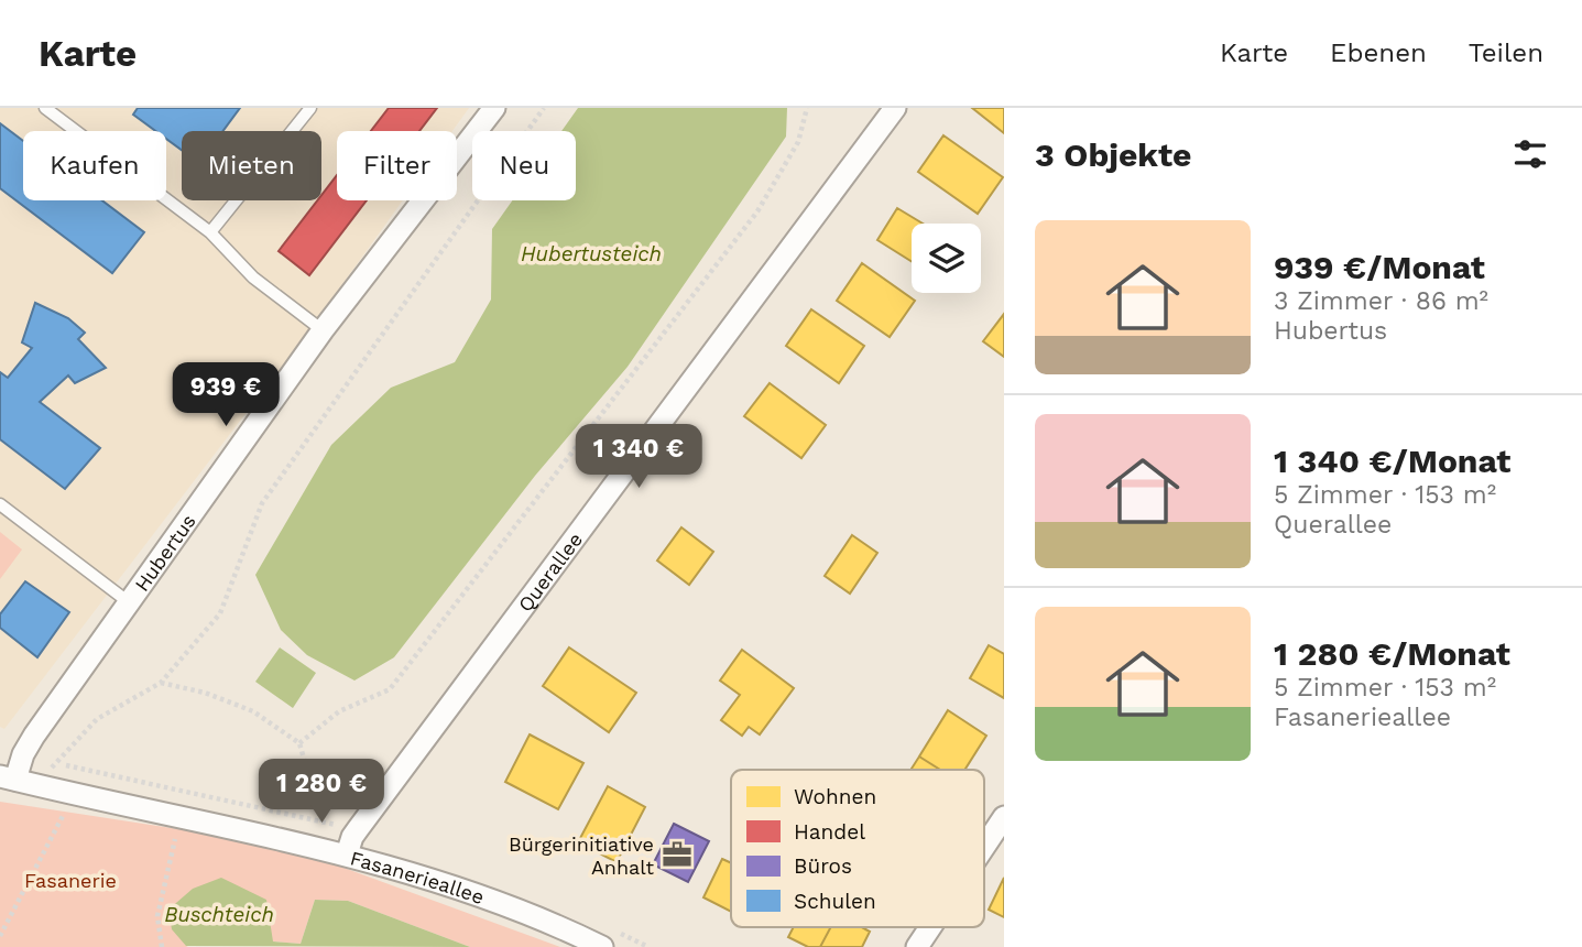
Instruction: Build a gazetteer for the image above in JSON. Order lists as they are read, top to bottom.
{
  "streets": {
    "street": ["Hubertus", "Querallee", "Fasanerieallee"]
  },
  "crossings": [
    ["Hubertus", "Fasanerieallee"],
    ["Querallee", "Fasanerieallee"]
  ],
  "water": ["Hubertusteich", "Buschteich"],
  "parks": ["Fasanerie"],
  "places": {
    "office": ["Bürgerinitiative Anhalt"]
  },
  "legend": [
    "Wohnen",
    "Handel",
    "Büros",
    "Schulen"
  ],
  "page": {
    "header": "Karte",
    "nav": ["Karte", "Ebenen", "Teilen"],
    "heading": "3 Objekte",
    "chip": [
      "Kaufen",
      "Mieten",
      "Filter",
      "Neu"
    ],
    "list": [
      {
        "name": "939 €/Monat",
        "note": "3 Zimmer · 86 m² · Hubertus"
      },
      {
        "name": "1 340 €/Monat",
        "note": "5 Zimmer · 153 m² · Querallee"
      },
      {
        "name": "1 280 €/Monat",
        "note": "5 Zimmer · 153 m² · Fasanerieallee"
      }
    ],
    "price": ["939 €", "1 340 €", "1 280 €"]
  }
}
